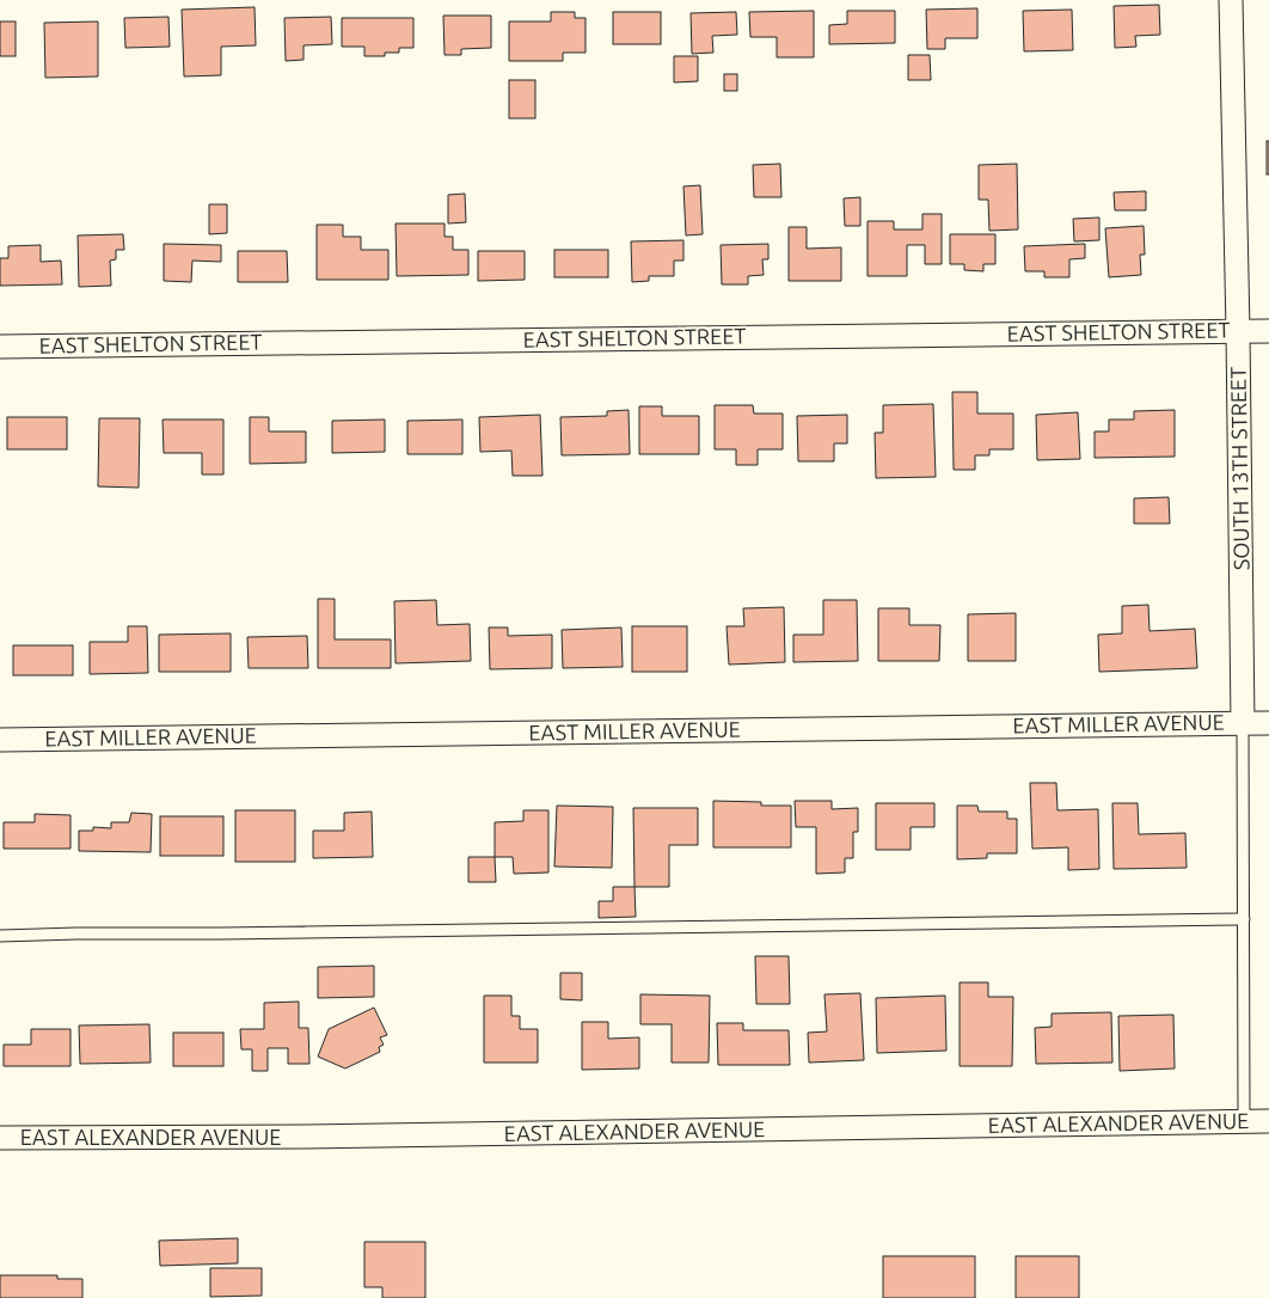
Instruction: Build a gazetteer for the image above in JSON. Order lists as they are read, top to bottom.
{
  "streets": {
    "street": [
      "EAST SHELTON STREET",
      "SOUTH 13TH STREET",
      "EAST MILLER AVENUE",
      "EAST ALEXANDER AVENUE"
    ]
  },
  "crossings": [
    ["EAST SHELTON STREET", "SOUTH 13TH STREET"],
    ["SOUTH 13TH STREET", "EAST MILLER AVENUE"]
  ]
}
